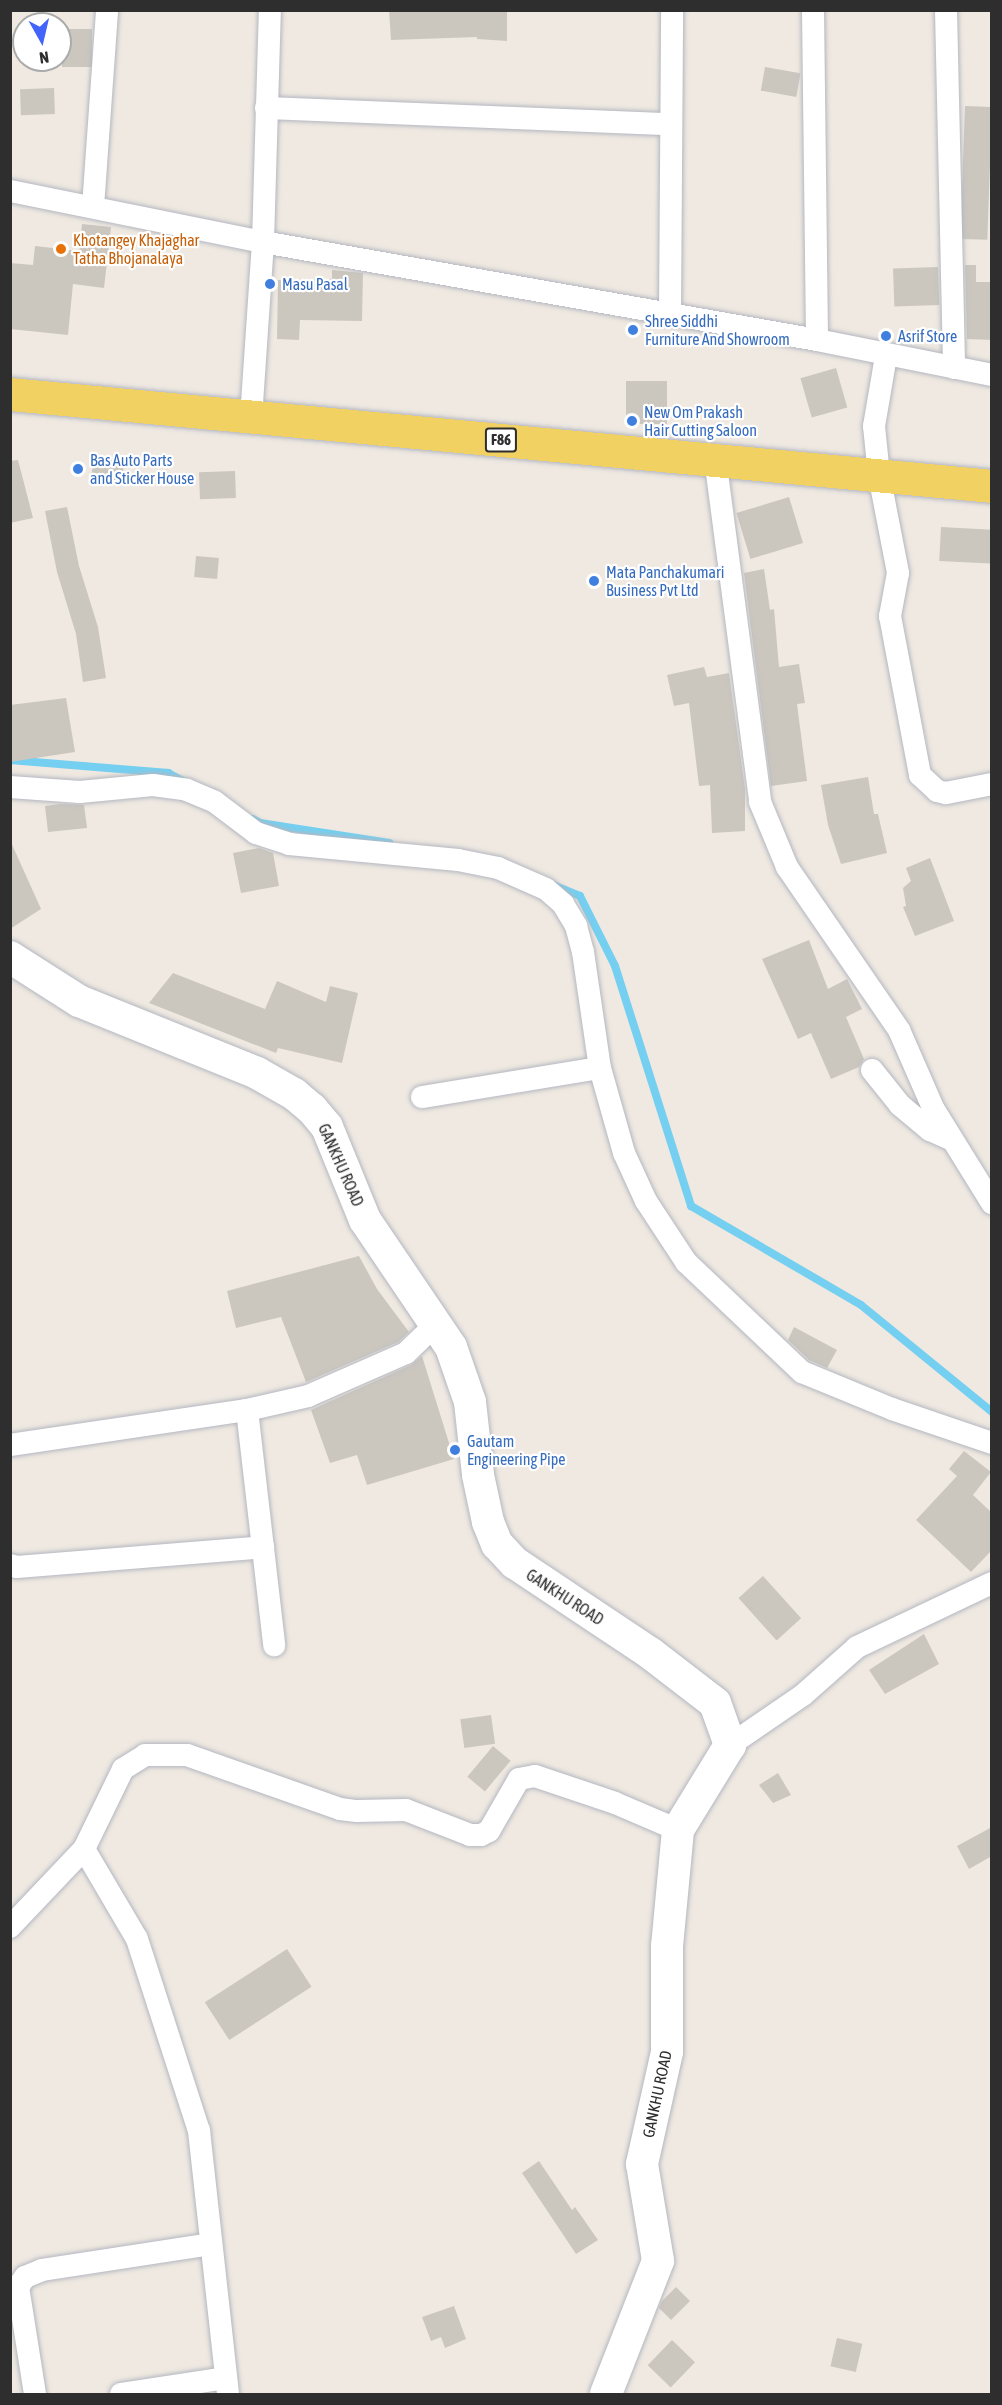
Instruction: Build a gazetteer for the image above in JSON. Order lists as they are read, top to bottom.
{
  "streets": {
    "main road": ["F86", "GANKHU ROAD"]
  },
  "places": [
    "Khotangey Khajaghar Tatha Bhojanalaya",
    "Masu Pasal",
    "Shree Siddhi Furniture And Showroom",
    "Asrif Store",
    "New Om Prakash Hair Cutting Saloon",
    "Bas Auto Parts and Sticker House",
    "Mata Panchakumari Business Pvt Ltd",
    "Gautam Engineering Pipe"
  ],
  "north": "bottom"
}
